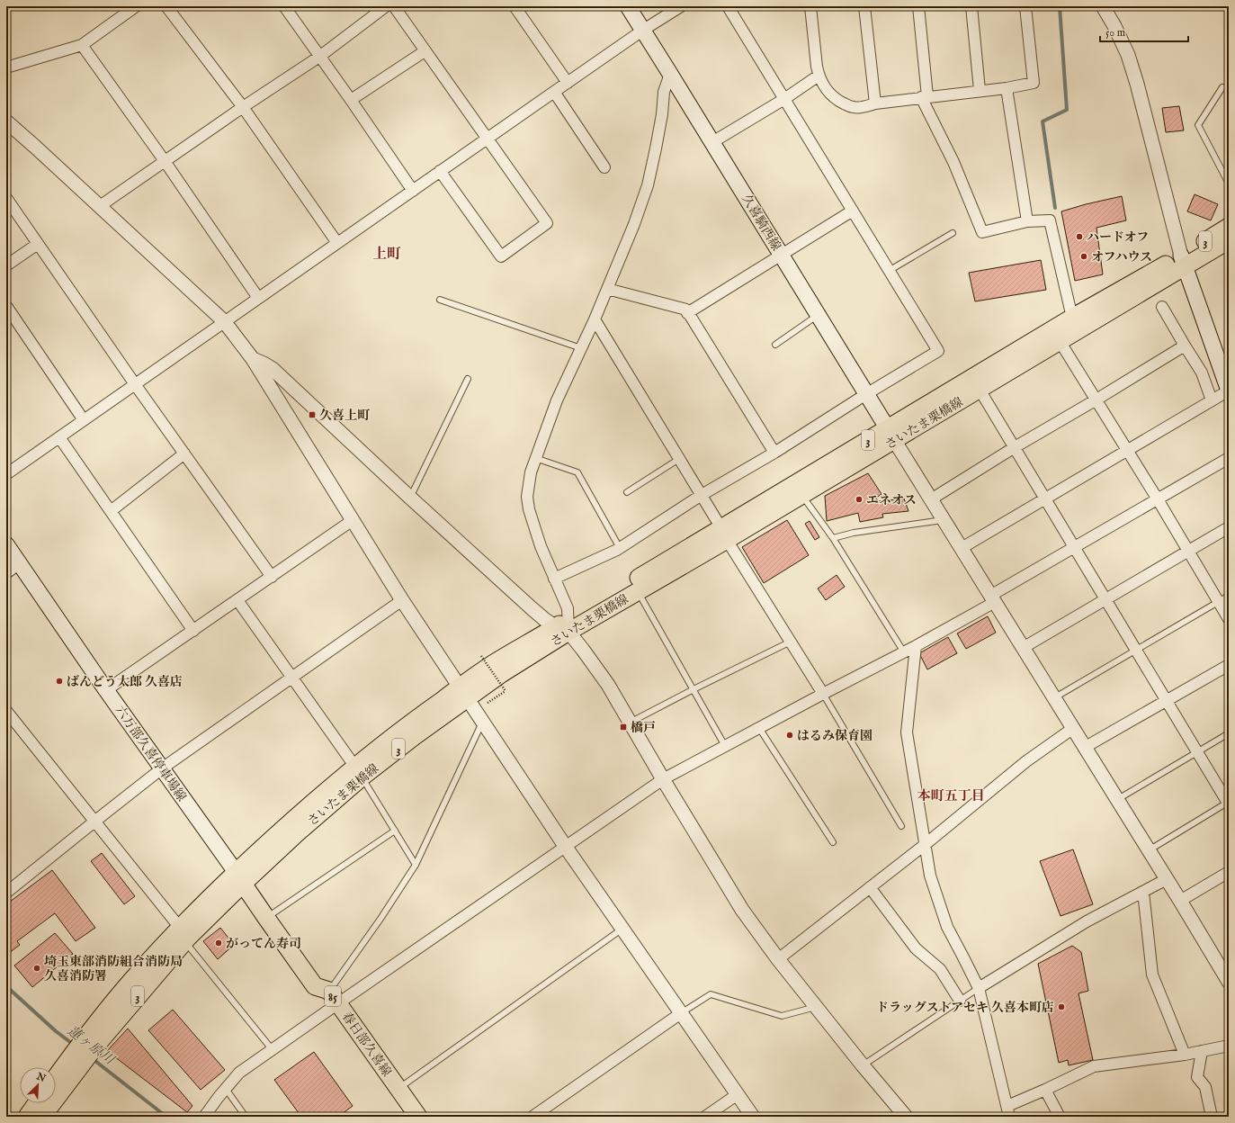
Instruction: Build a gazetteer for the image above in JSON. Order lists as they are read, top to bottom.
{
  "streets": {
    "main road": [
      "久喜騎西線",
      "3",
      "さいたま栗橋線",
      "六万部久喜停車場線",
      "85",
      "春日部久喜線"
    ]
  },
  "crossings": [
    ["久喜騎西線", "さいたま栗橋線"],
    ["さいたま栗橋線", "六万部久喜停車場線"],
    ["さいたま栗橋線", "85"],
    ["六万部久喜停車場線", "85"],
    ["85", "春日部久喜線"]
  ],
  "districts": ["上町", "本町五丁目"],
  "water": ["蓮ヶ原川"],
  "places": {
    "other": [
      "ハードオフ",
      "オフハウス",
      "エネオス",
      "ばんどう太郎 久喜店",
      "はるみ保育園",
      "がってん寿司",
      "埼玉東部消防組合消防局 久喜消防署",
      "ドラッグストアセキ 久喜本町店"
    ],
    "transit": ["久喜上町", "橋戸"]
  },
  "scale_bar": "50 m",
  "north": "top right"
}
